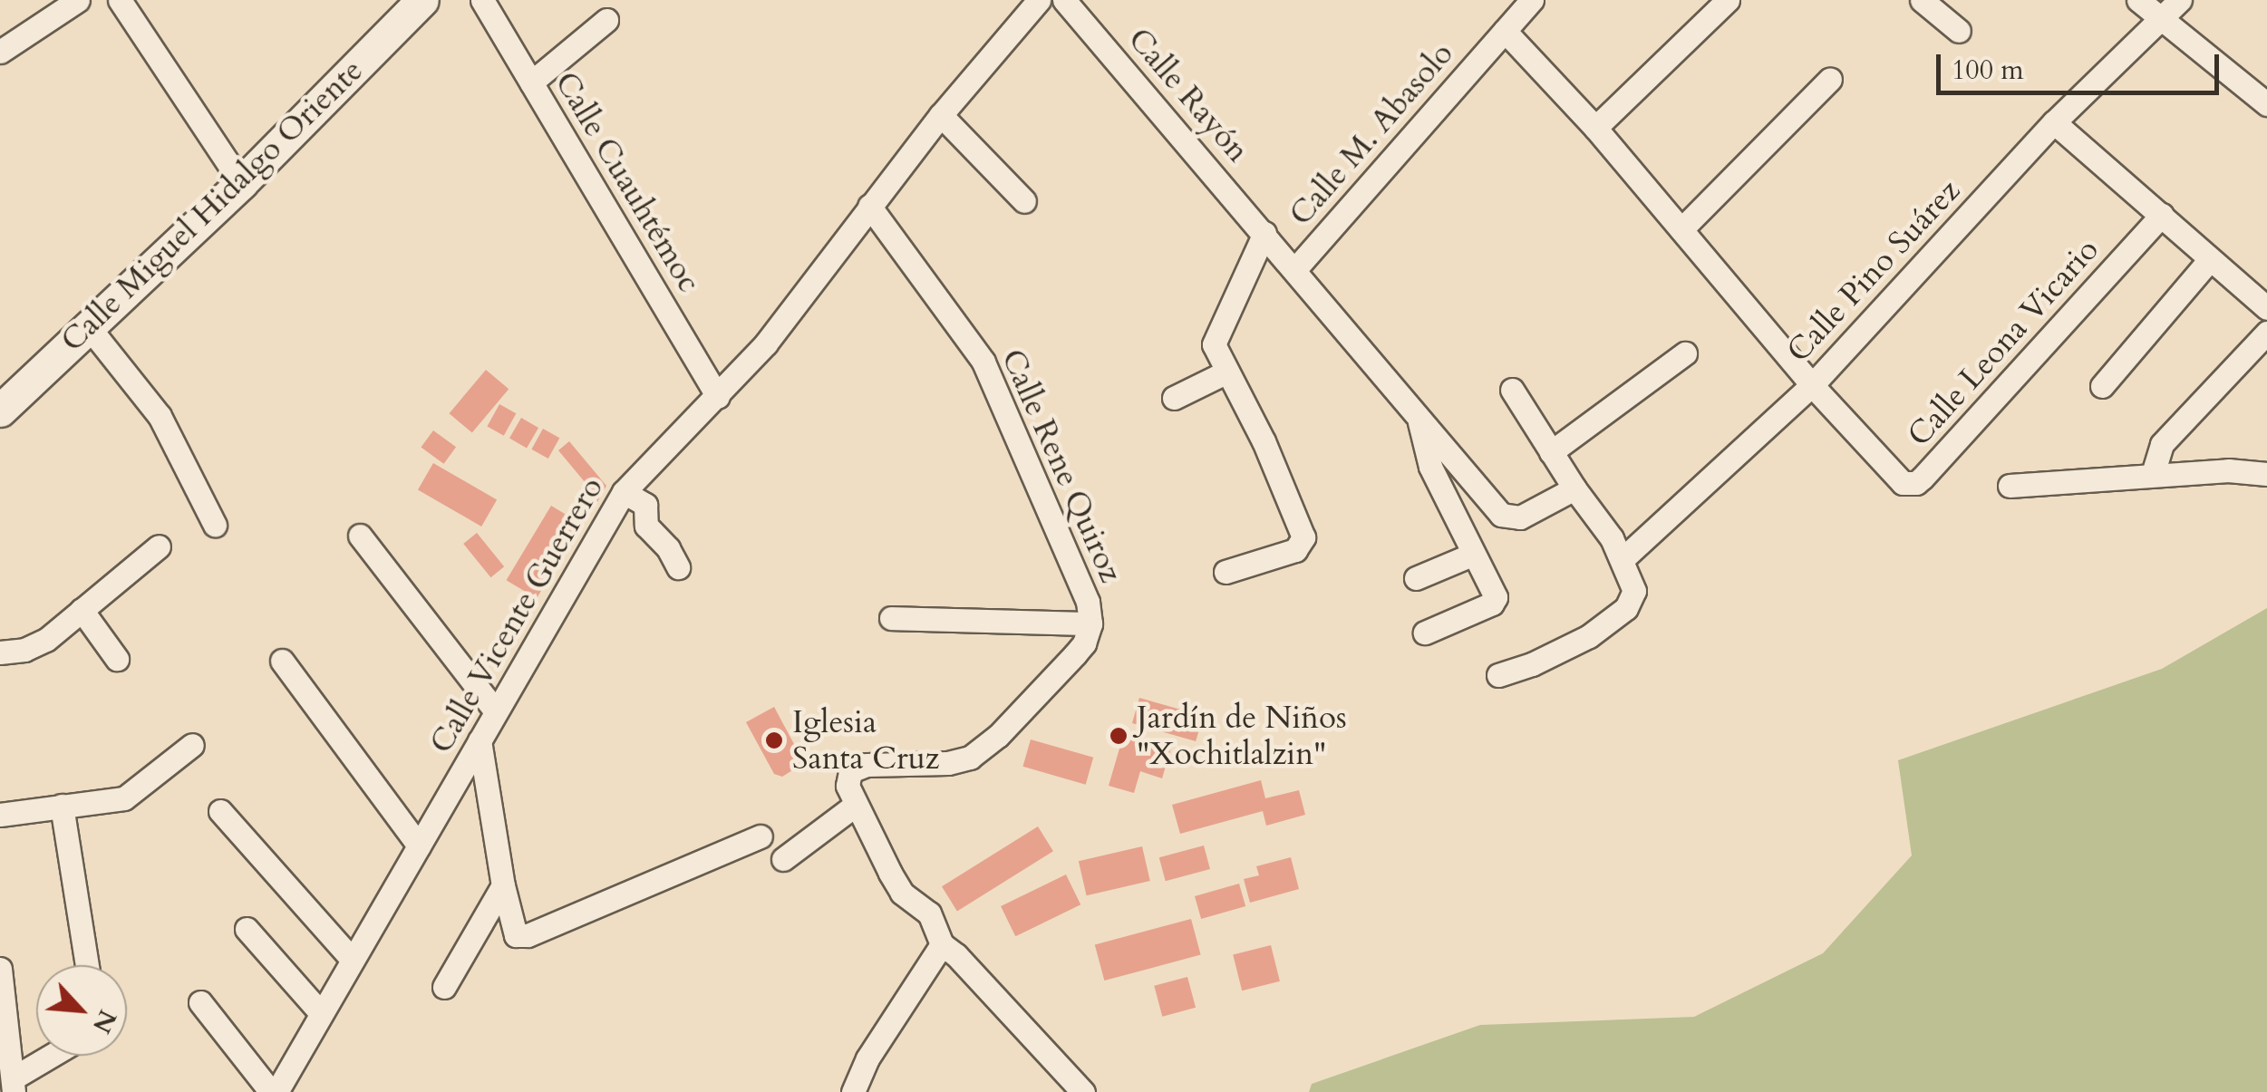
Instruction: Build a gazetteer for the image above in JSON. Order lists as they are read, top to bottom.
{
  "streets": {
    "street": [
      "Calle Rayón",
      "Calle M. Abasolo",
      "Calle Cuauhtémoc",
      "Calle Miguel Hidalgo Oriente",
      "Calle Pino Suárez",
      "Calle Leona Vicario",
      "Calle Rene Quiroz",
      "Calle Vicente Guerrero"
    ]
  },
  "crossings": [
    ["Calle Rayón", "Calle M. Abasolo"],
    ["Calle Cuauhtémoc", "Calle Vicente Guerrero"],
    ["Calle Pino Suárez", "Calle Leona Vicario"],
    ["Calle Rene Quiroz", "Calle Vicente Guerrero"]
  ],
  "places": ["Jardín de Niños \"Xochitlalzin\"", "Iglesia Santa Cruz"],
  "scale_bar": "100 m",
  "north": "bottom right"
}
